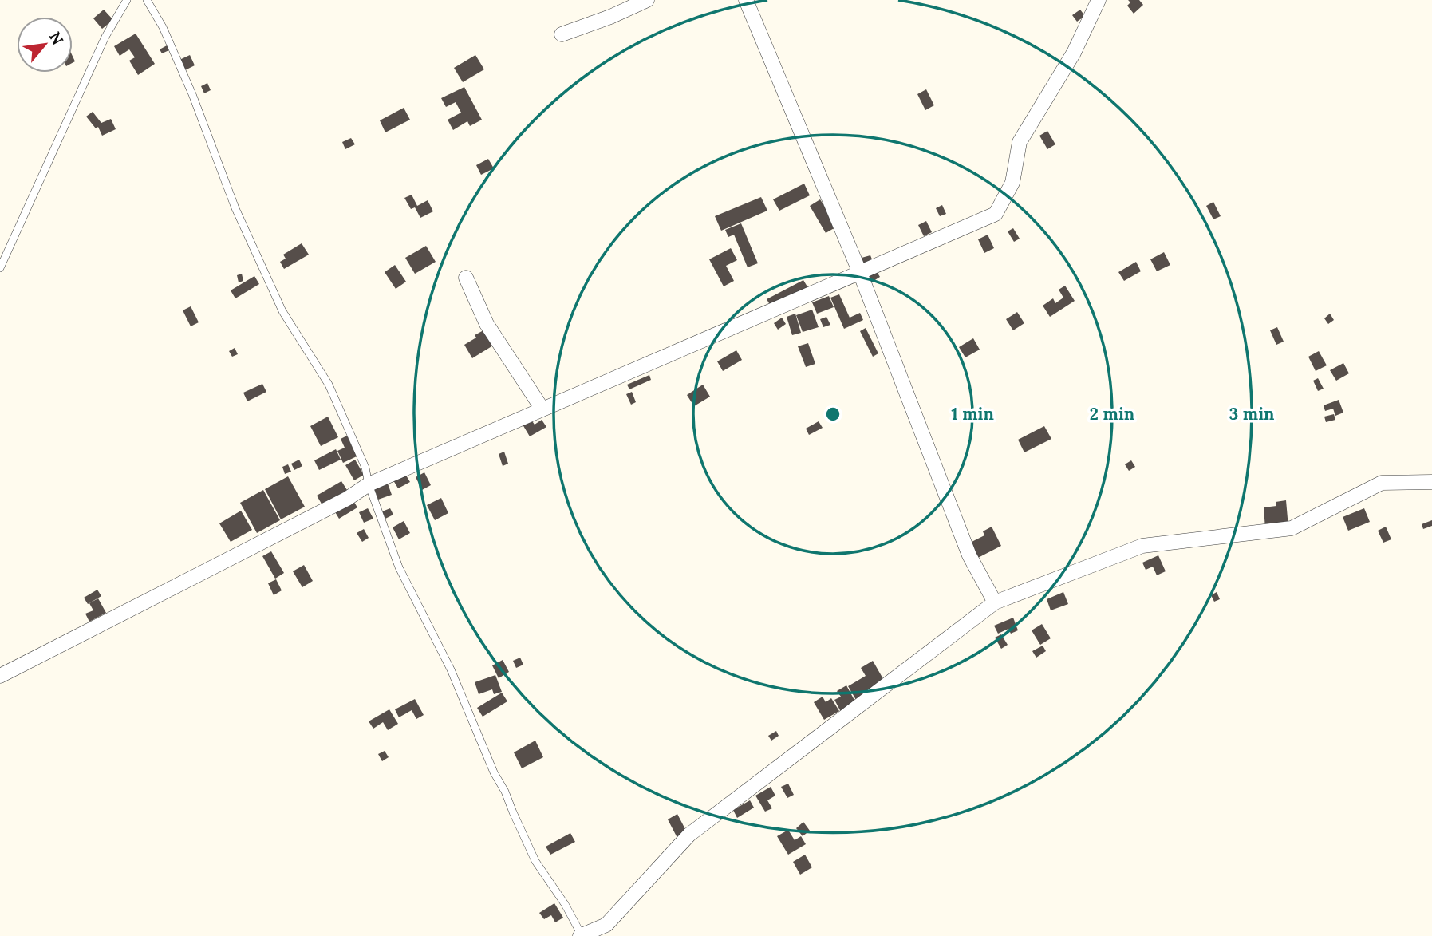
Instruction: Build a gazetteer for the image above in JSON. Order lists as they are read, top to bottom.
{
  "north": "top right",
  "rings": ["1 min", "2 min", "3 min"]
}
